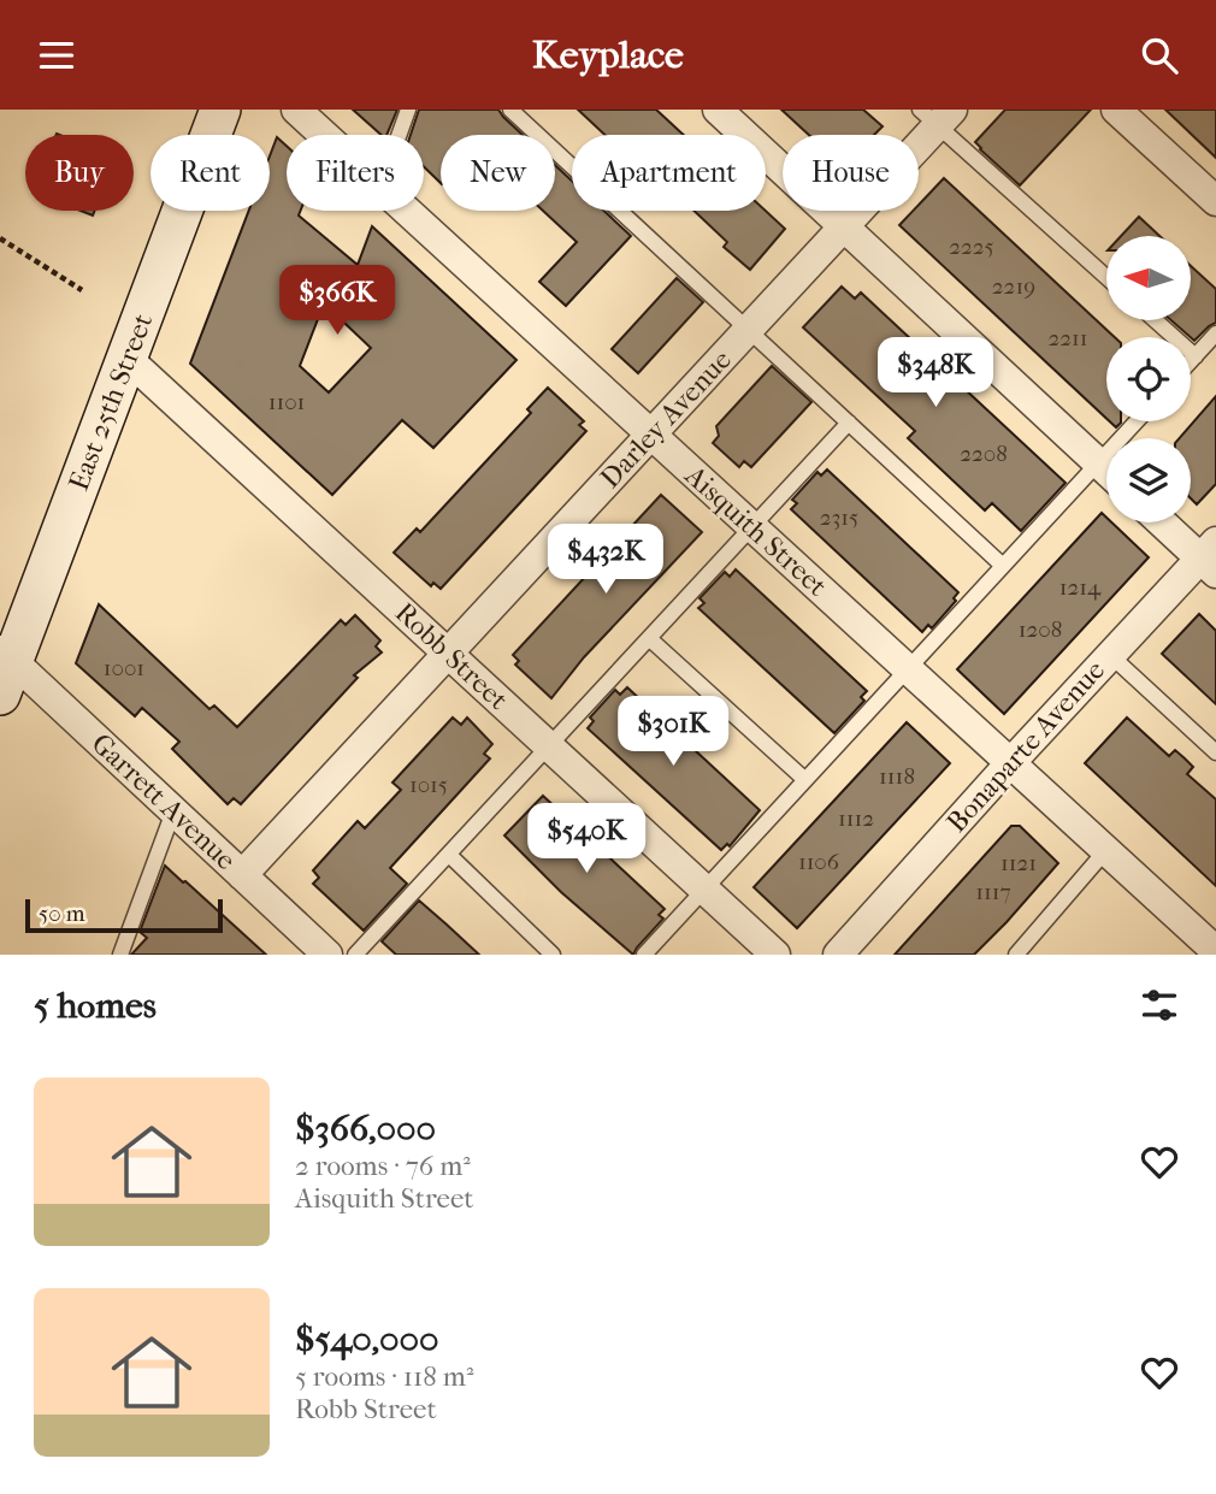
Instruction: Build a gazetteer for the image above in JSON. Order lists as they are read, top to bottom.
{
  "streets": {
    "main road": ["East 25th Street"],
    "street": [
      "Darley Avenue",
      "Aisquith Street",
      "Robb Street",
      "Bonaparte Avenue",
      "Garrett Avenue"
    ]
  },
  "crossings": [
    ["East 25th Street", "Robb Street"],
    ["East 25th Street", "Garrett Avenue"],
    ["Darley Avenue", "Aisquith Street"],
    ["Darley Avenue", "Robb Street"],
    ["Darley Avenue", "Garrett Avenue"],
    ["Aisquith Street", "Bonaparte Avenue"]
  ],
  "house_numbers": [
    "2225",
    "2219",
    "2211",
    "1101",
    "2208",
    "2315",
    "1214",
    "1208",
    "1001",
    "1118",
    "1015",
    "1112",
    "1106",
    "1121",
    "1117"
  ],
  "scale_bar": "50 m",
  "north": "left",
  "page": {
    "header": "Keyplace",
    "chip": [
      "Buy",
      "Rent",
      "Filters",
      "New",
      "Apartment",
      "House"
    ],
    "price": [
      "$366K",
      "$348K",
      "$432K",
      "$301K",
      "$540K"
    ],
    "scale": "50 m",
    "heading": "5 homes",
    "list": [
      {
        "name": "$366,000",
        "note": "2 rooms · 76 m² · Aisquith Street"
      },
      {
        "name": "$540,000",
        "note": "5 rooms · 118 m² · Robb Street"
      }
    ]
  }
}
